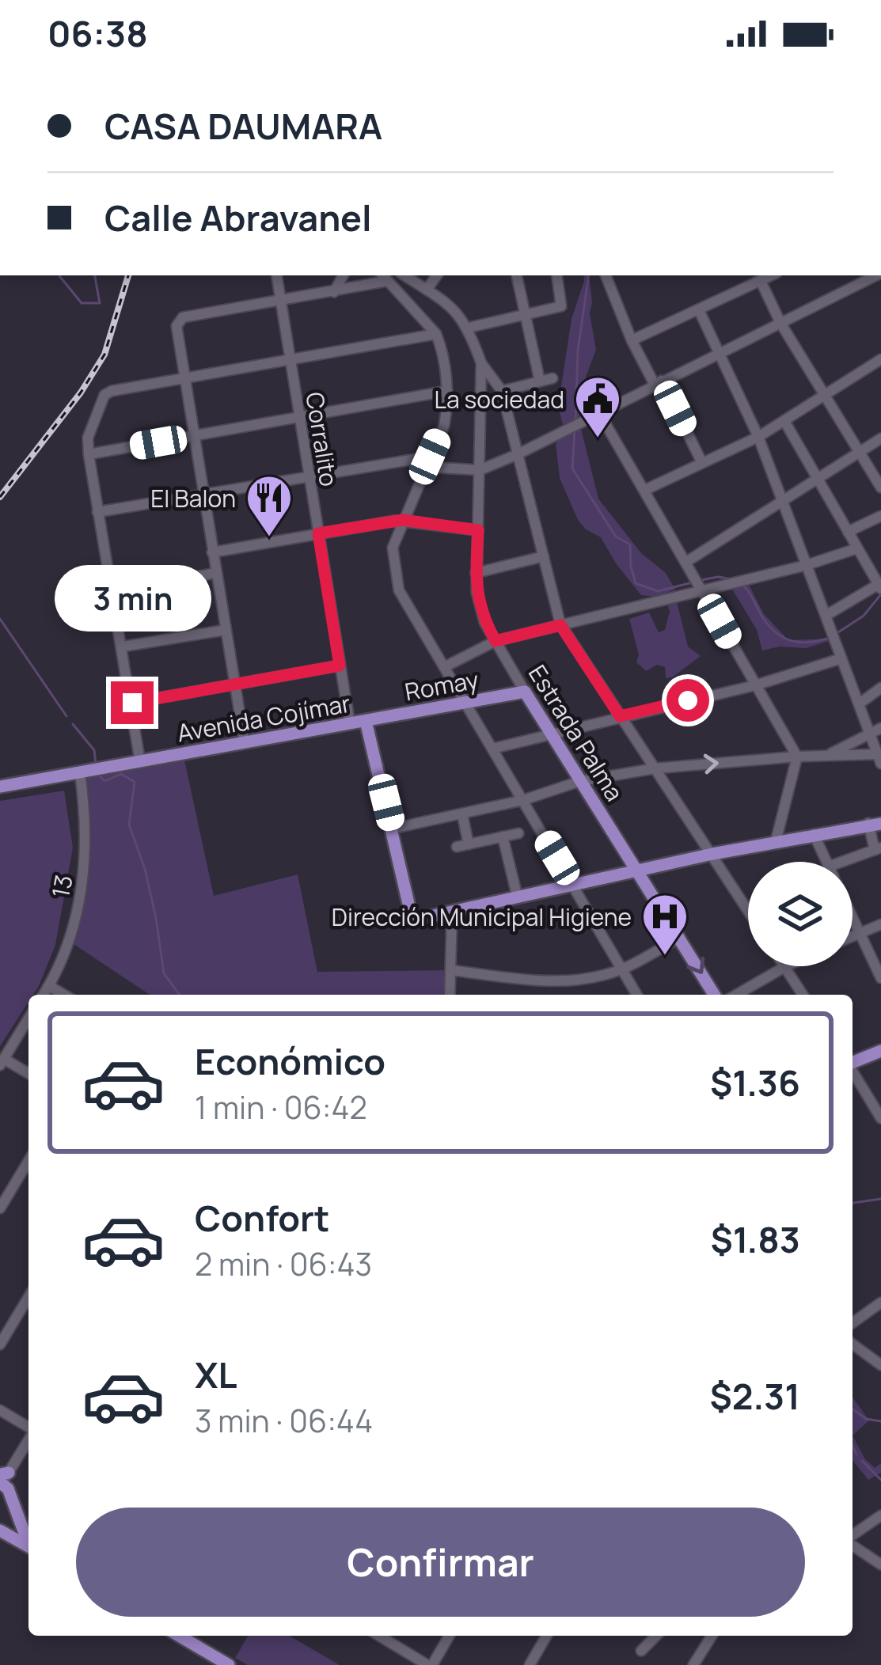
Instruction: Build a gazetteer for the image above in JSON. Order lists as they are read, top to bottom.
{
  "streets": {
    "main road": ["Romay", "Avenida Cojímar", "Estrada Palma"],
    "street": ["Corralito", "13"]
  },
  "crossings": [
    ["Corralito", "Avenida Cojímar"],
    ["Romay", "Avenida Cojímar"],
    ["Romay", "Estrada Palma"],
    ["Avenida Cojímar", "13"]
  ],
  "places": {
    "public building": ["La sociedad"],
    "restaurant": ["El Balon"],
    "hospital": ["Dirección Municipal Higiene"]
  },
  "page": {
    "status": "06:38",
    "banner": ["CASA DAUMARA", "Calle Abravanel"],
    "bubble": "3 min",
    "list": [
      {
        "name": "Económico",
        "note": "1 min · 06:42",
        "value": "$1.36"
      },
      {
        "name": "Confort",
        "note": "2 min · 06:43",
        "value": "$1.83"
      },
      {
        "name": "XL",
        "note": "3 min · 06:44",
        "value": "$2.31"
      }
    ],
    "buttons": "Confirmar"
  }
}
